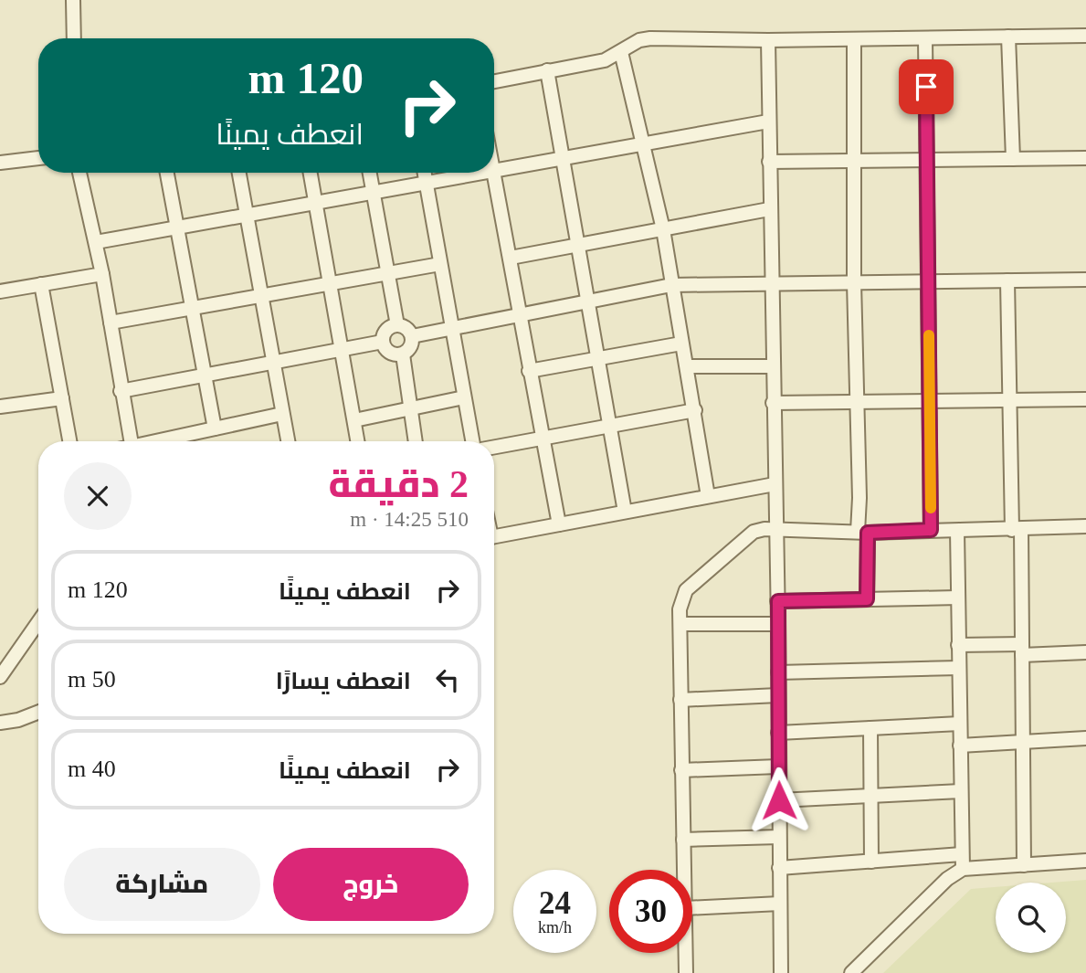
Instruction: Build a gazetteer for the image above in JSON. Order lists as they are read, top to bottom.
{
  "page": {
    "turn": ["120 m", "انعطف يمينًا"],
    "heading": ["2 دقيقة", "510 m · 14:25"],
    "list": [
      {
        "name": "انعطف يمينًا",
        "value": "120 m"
      },
      {
        "name": "انعطف يسارًا",
        "value": "50 m"
      },
      {
        "name": "انعطف يمينًا",
        "value": "40 m"
      }
    ],
    "buttons": ["خروج", "مشاركة"],
    "speed": "24 km/h",
    "limit": "30"
  }
}
